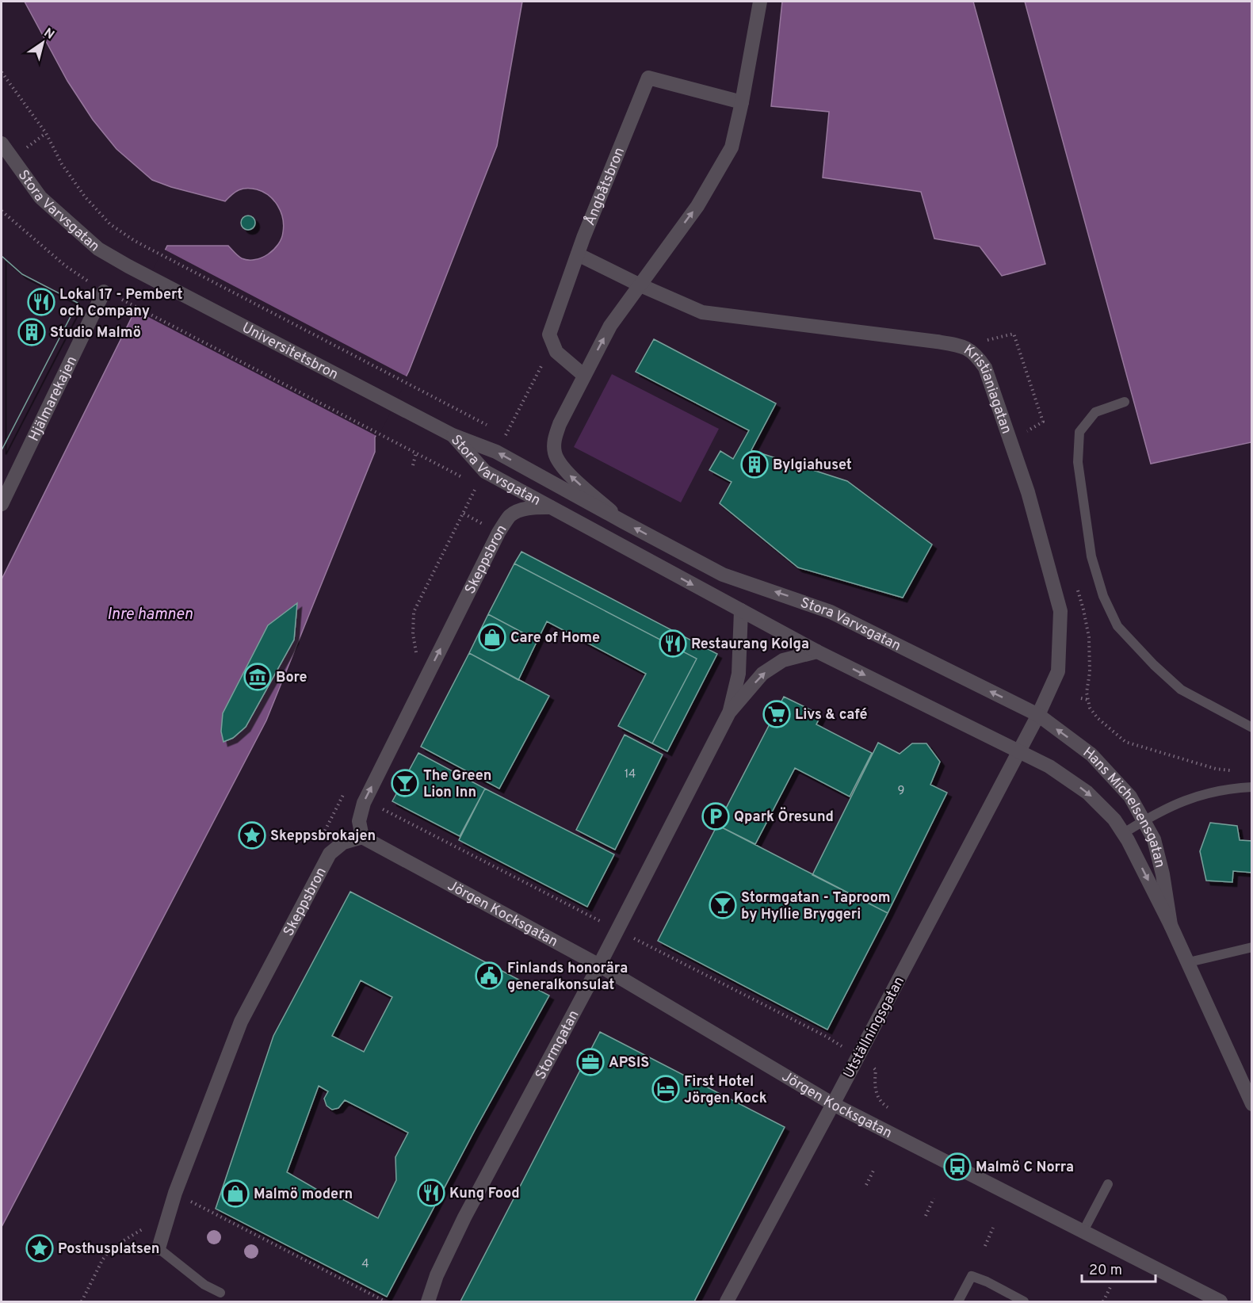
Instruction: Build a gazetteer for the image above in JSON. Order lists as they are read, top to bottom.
{
  "streets": {
    "street": [
      "Ångbåtsbron",
      "Stora Varvsgatan",
      "Universitetsbron",
      "Kristianiagatan",
      "Hjälmarekajen",
      "Skeppsbron",
      "Hans Michelsensgatan",
      "Jörgen Kocksgatan",
      "Utställningsgatan",
      "Stormgatan"
    ]
  },
  "crossings": [
    ["Ångbåtsbron", "Kristianiagatan"],
    ["Stora Varvsgatan", "Universitetsbron"],
    ["Stora Varvsgatan", "Kristianiagatan"],
    ["Stora Varvsgatan", "Skeppsbron"],
    ["Stora Varvsgatan", "Hans Michelsensgatan"],
    ["Stora Varvsgatan", "Utställningsgatan"],
    ["Stora Varvsgatan", "Stormgatan"],
    ["Kristianiagatan", "Hans Michelsensgatan"],
    ["Kristianiagatan", "Utställningsgatan"],
    ["Skeppsbron", "Jörgen Kocksgatan"],
    ["Hans Michelsensgatan", "Utställningsgatan"],
    ["Jörgen Kocksgatan", "Utställningsgatan"],
    ["Jörgen Kocksgatan", "Stormgatan"]
  ],
  "one_way": ["Skeppsbron"],
  "water": ["Inre hamnen"],
  "places": {
    "restaurant": ["Lokal 17 - Pembert och Company", "Restaurang Kolga", "Kung Food"],
    "building": ["Studio Malmö", "Bylgiahuset"],
    "shop": ["Care of Home", "Malmö modern"],
    "museum": ["Bore"],
    "supermarket": ["Livs & café"],
    "bar": ["The Green Lion Inn", "Stormgatan - Taproom by Hyllie Bryggeri"],
    "parking": ["Qpark Öresund"],
    "place": ["Skeppsbrokajen", "Posthusplatsen"],
    "public building": ["Finlands honorära generalkonsulat"],
    "office": ["APSIS"],
    "hotel": ["First Hotel Jörgen Kock"],
    "bus stop": ["Malmö C Norra"]
  },
  "house_numbers": ["14", "9", "4"],
  "scale_bar": "20 m",
  "north": "top right"
}
